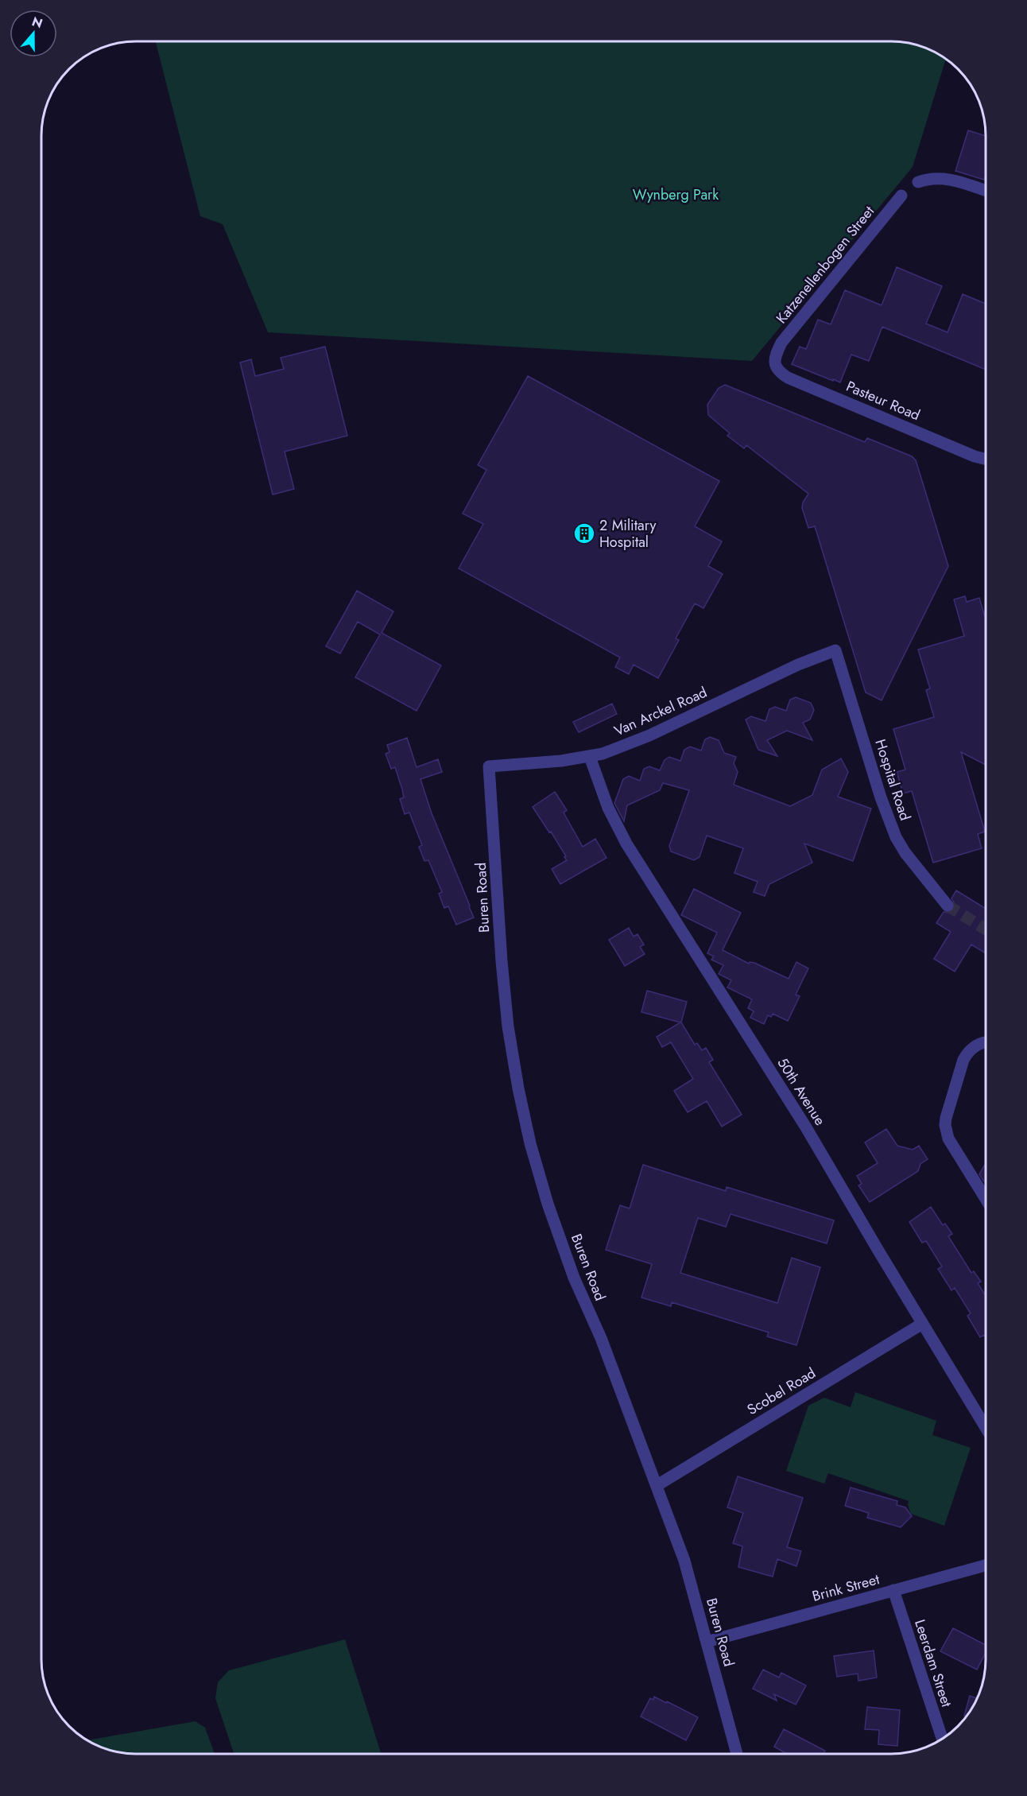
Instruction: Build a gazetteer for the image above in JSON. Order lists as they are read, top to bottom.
{
  "streets": {
    "street": [
      "Katzenellenbogen Street",
      "Pasteur Road",
      "Van Arckel Road",
      "Hospital Road",
      "Buren Road",
      "50th Avenue",
      "Scobel Road",
      "Brink Street",
      "Leerdam Street"
    ]
  },
  "crossings": [
    ["Katzenellenbogen Street", "Pasteur Road"],
    ["Van Arckel Road", "Hospital Road"],
    ["Van Arckel Road", "Buren Road"],
    ["Van Arckel Road", "50th Avenue"],
    ["Buren Road", "Scobel Road"],
    ["Buren Road", "Brink Street"],
    ["50th Avenue", "Scobel Road"],
    ["Brink Street", "Leerdam Street"]
  ],
  "parks": ["Wynberg Park"],
  "places": {
    "building": ["2 Military Hospital"]
  },
  "north": "top"
}
